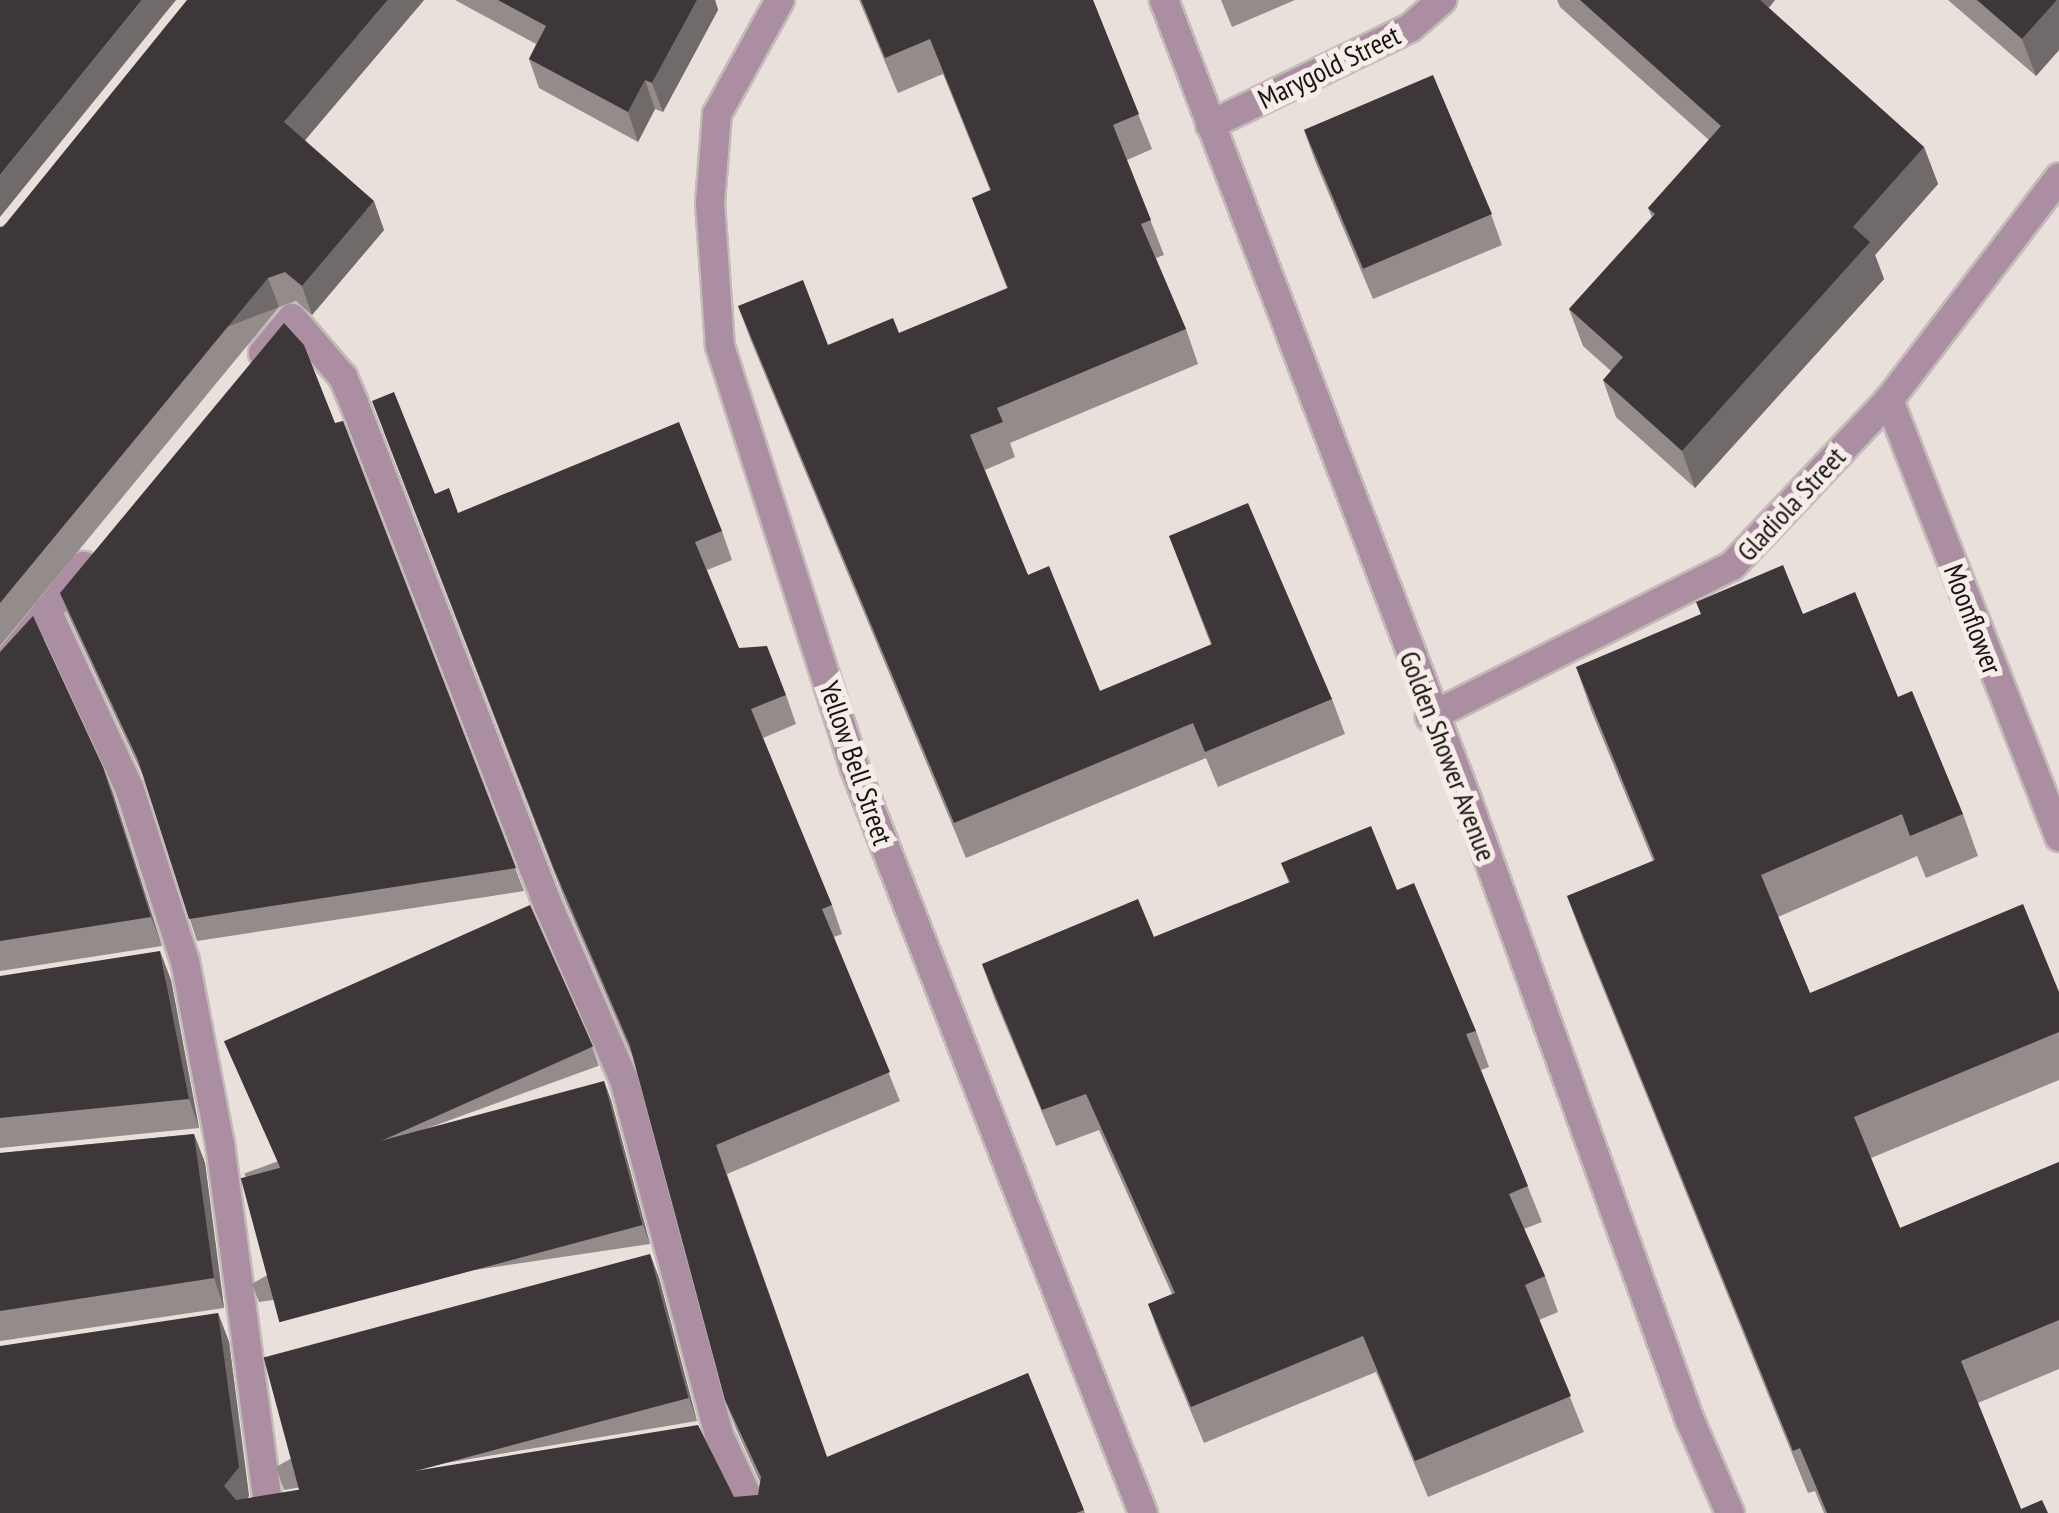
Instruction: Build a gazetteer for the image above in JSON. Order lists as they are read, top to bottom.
{
  "streets": {
    "street": [
      "Marygold Street",
      "Gladiola Street",
      "Moonflower",
      "Golden Shower Avenue",
      "Yellow Bell Street"
    ]
  },
  "crossings": [
    ["Marygold Street", "Golden Shower Avenue"],
    ["Gladiola Street", "Moonflower"],
    ["Gladiola Street", "Golden Shower Avenue"]
  ]
}
